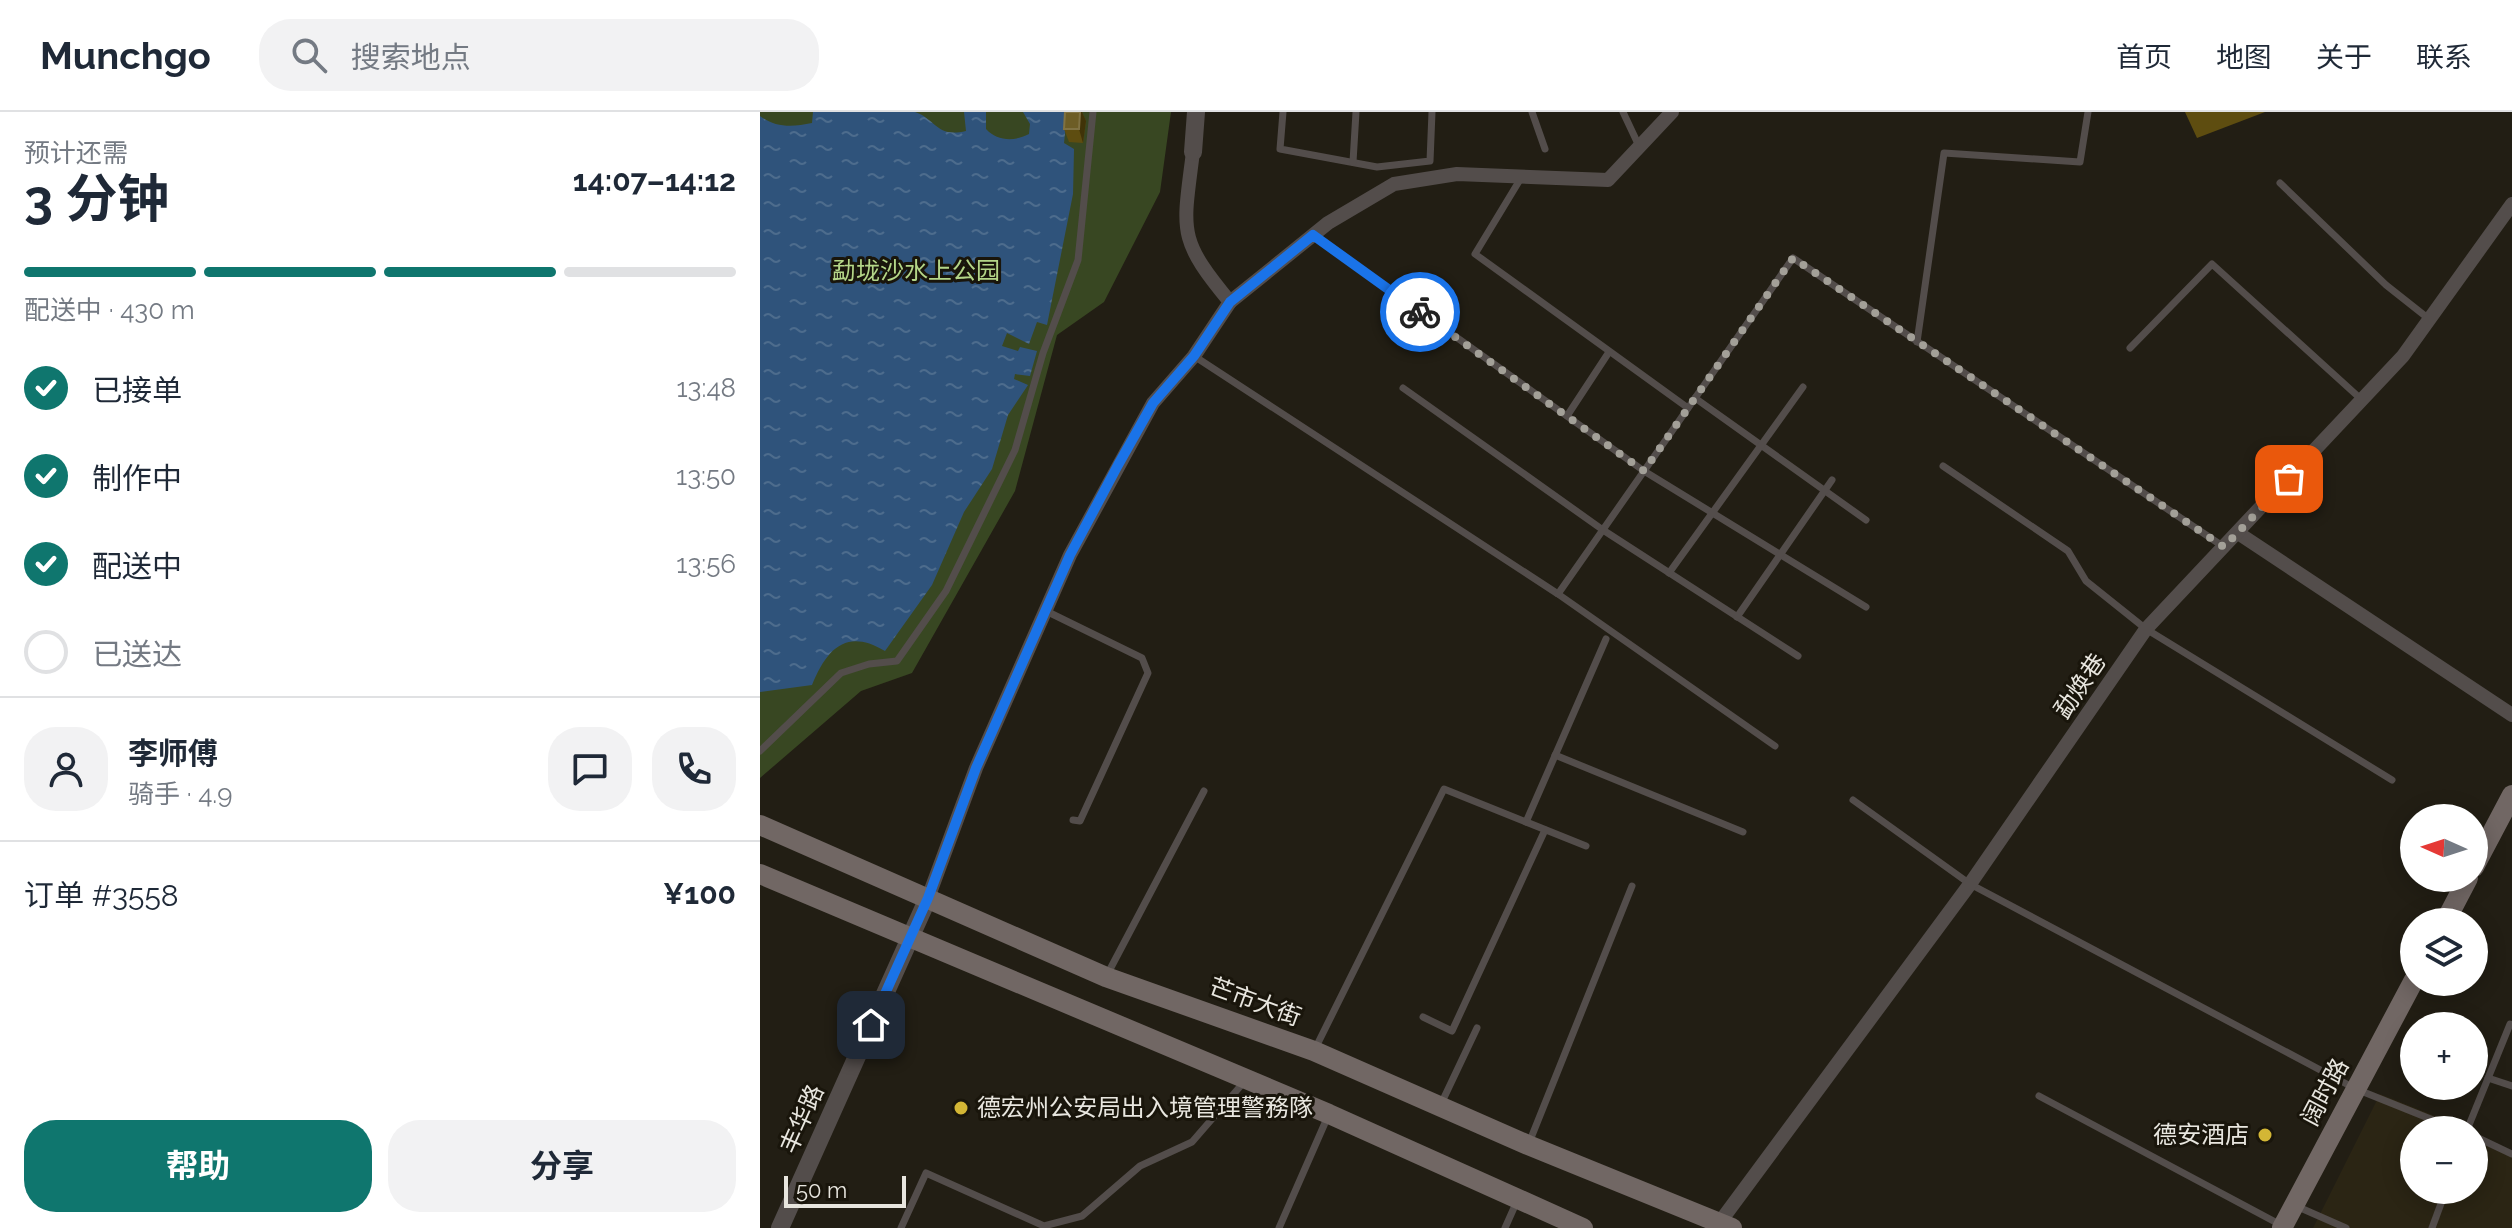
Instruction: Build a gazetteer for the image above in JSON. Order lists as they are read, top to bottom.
{
  "streets": {
    "main road": ["芒市大街", "阔时路"],
    "street": ["勐焕巷", "丰华路"]
  },
  "crossings": [
    ["勐焕巷", "芒市大街"],
    ["芒市大街", "丰华路"]
  ],
  "parks": ["勐垅沙水上公园"],
  "places": ["德宏州公安局出入境管理警務隊", "德安酒店"],
  "scale_bar": "50 m",
  "north": "left",
  "page": {
    "header": "Munchgo",
    "search": "搜索地点",
    "nav": [
      "首页",
      "地图",
      "关于",
      "联系"
    ],
    "heading": ["3 分钟", "预计还需", "14:07–14:12"],
    "panel": [
      "李师傅",
      "骑手 · 4.9",
      "订单 #3558",
      "¥100"
    ],
    "bar": "配送中 · 430 m",
    "list": [
      ["已接单", "13:48"],
      ["制作中", "13:50"],
      ["配送中", "13:56"],
      "已送达"
    ],
    "map_buttons": ["+", "−"],
    "buttons": ["帮助", "分享"],
    "scale": "50 m"
  }
}
